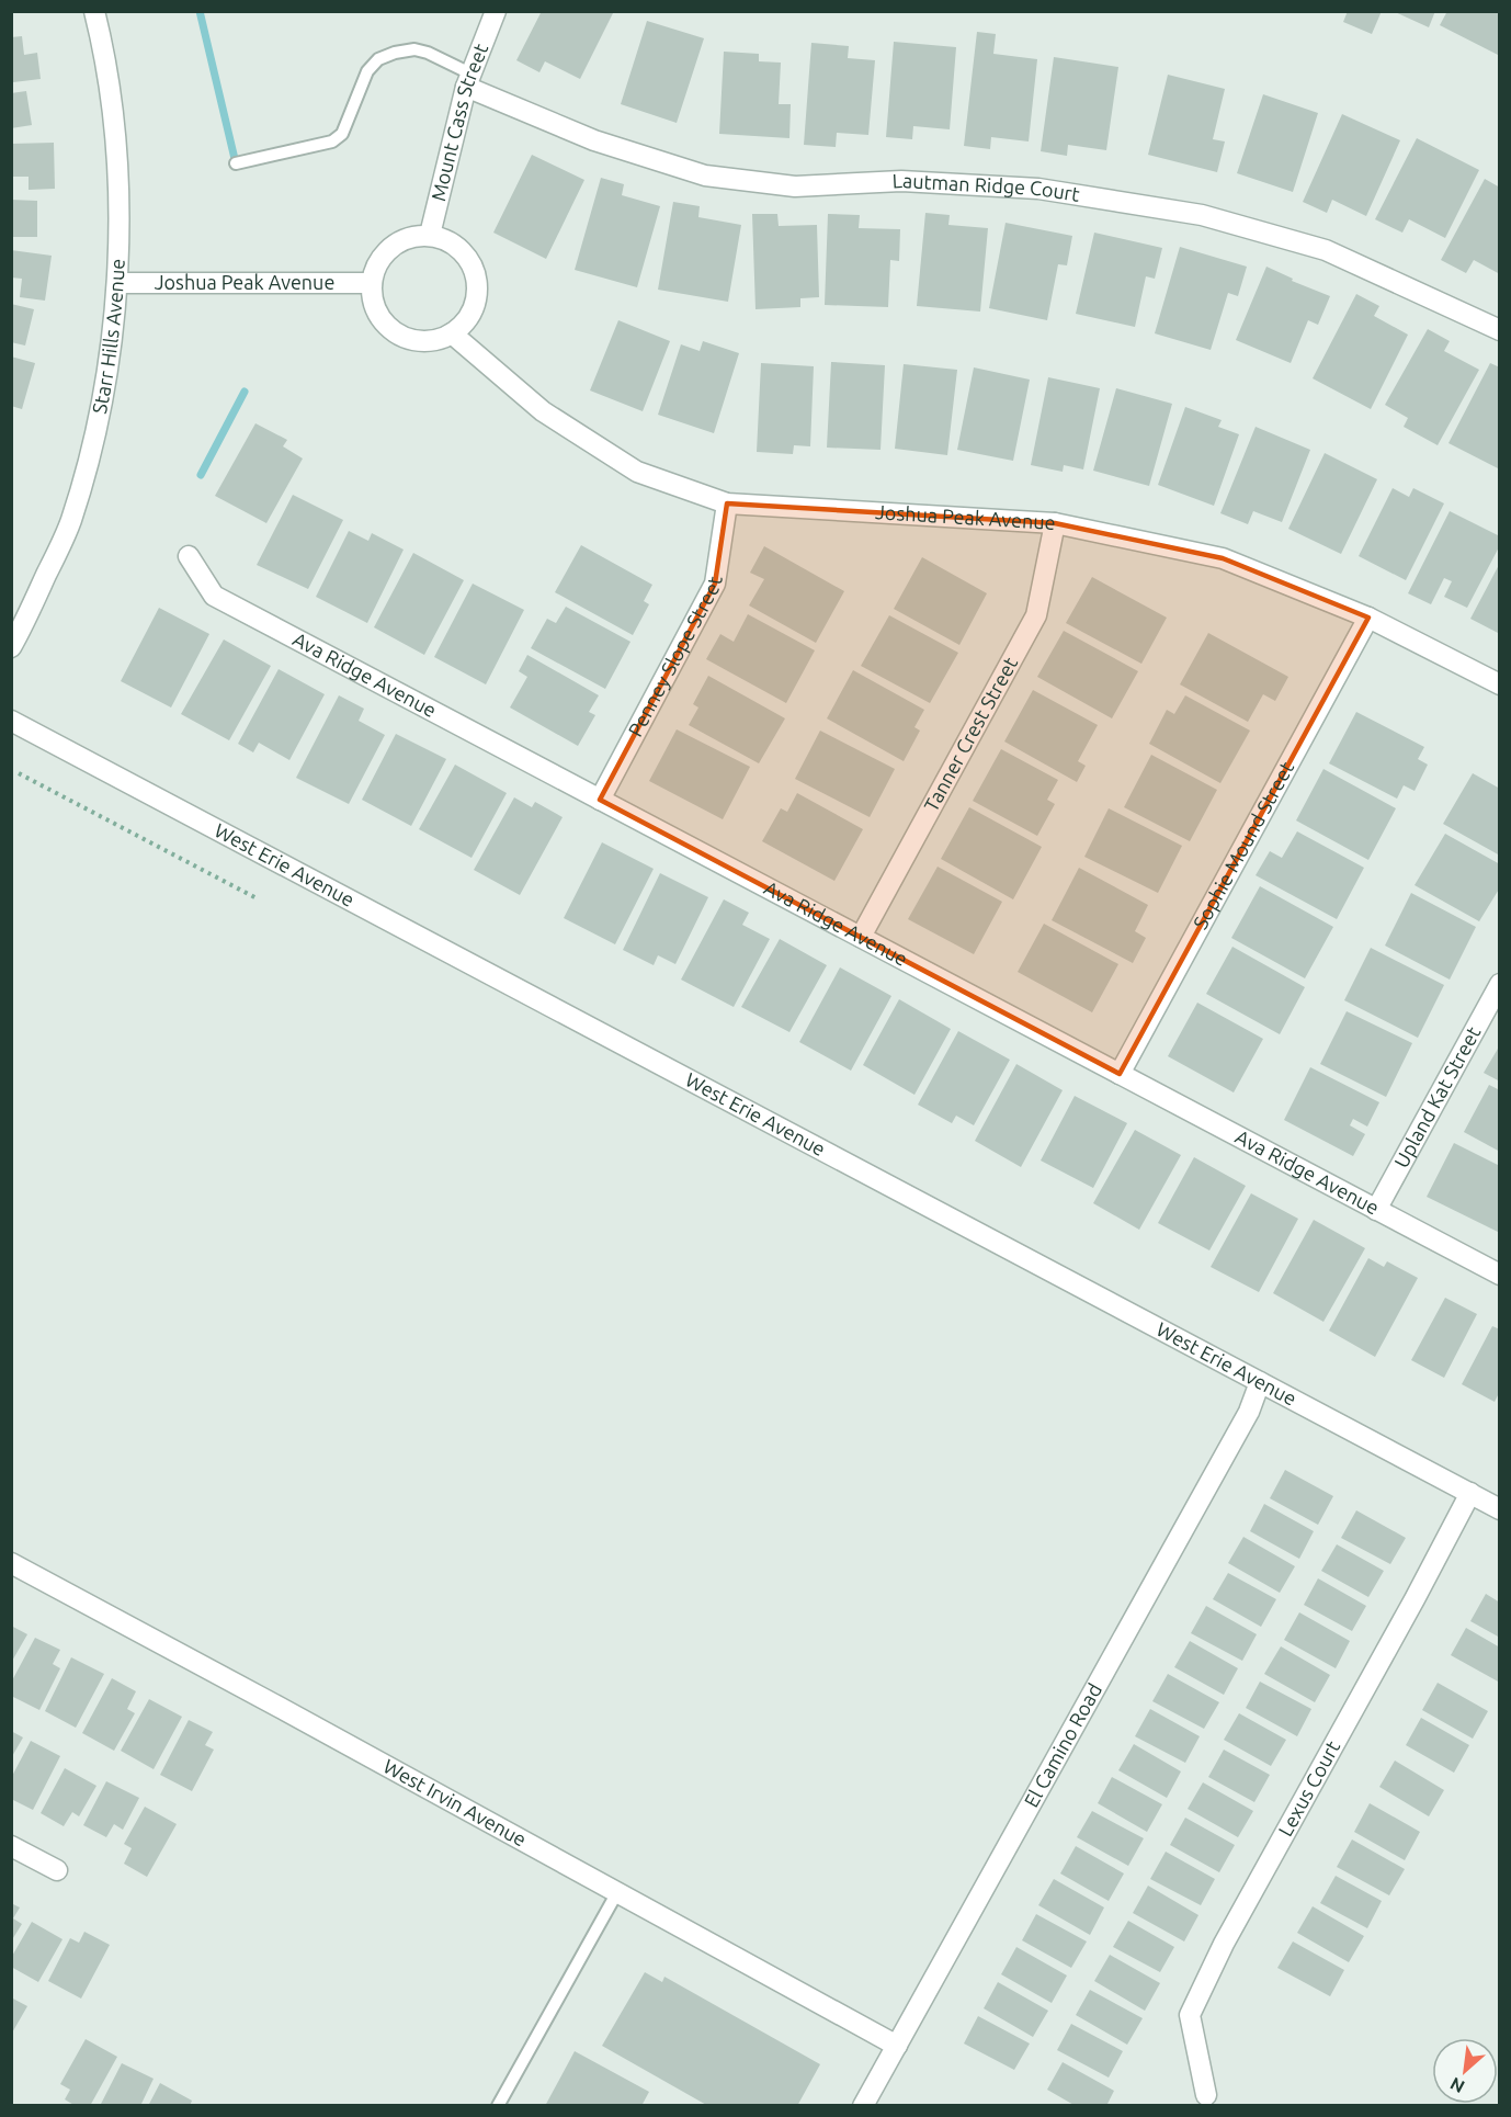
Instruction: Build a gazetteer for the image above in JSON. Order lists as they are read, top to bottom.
{
  "streets": {
    "street": [
      "Mount Cass Street",
      "Lautman Ridge Court",
      "Joshua Peak Avenue",
      "Starr Hills Avenue",
      "Penney Slope Street",
      "Ava Ridge Avenue",
      "Tanner Crest Street",
      "Sophie Mound Street",
      "West Erie Avenue",
      "Upland Kat Street",
      "El Camino Road",
      "Lexus Court",
      "West Irvin Avenue"
    ]
  },
  "crossings": [
    ["Mount Cass Street", "Lautman Ridge Court"],
    ["Mount Cass Street", "Joshua Peak Avenue"],
    ["Joshua Peak Avenue", "Starr Hills Avenue"],
    ["Joshua Peak Avenue", "Penney Slope Street"],
    ["Joshua Peak Avenue", "Tanner Crest Street"],
    ["Joshua Peak Avenue", "Sophie Mound Street"],
    ["Penney Slope Street", "Ava Ridge Avenue"],
    ["Ava Ridge Avenue", "Tanner Crest Street"],
    ["Ava Ridge Avenue", "Sophie Mound Street"],
    ["Ava Ridge Avenue", "Upland Kat Street"],
    ["West Erie Avenue", "El Camino Road"],
    ["West Erie Avenue", "Lexus Court"],
    ["El Camino Road", "West Irvin Avenue"]
  ],
  "north": "bottom left"
}
